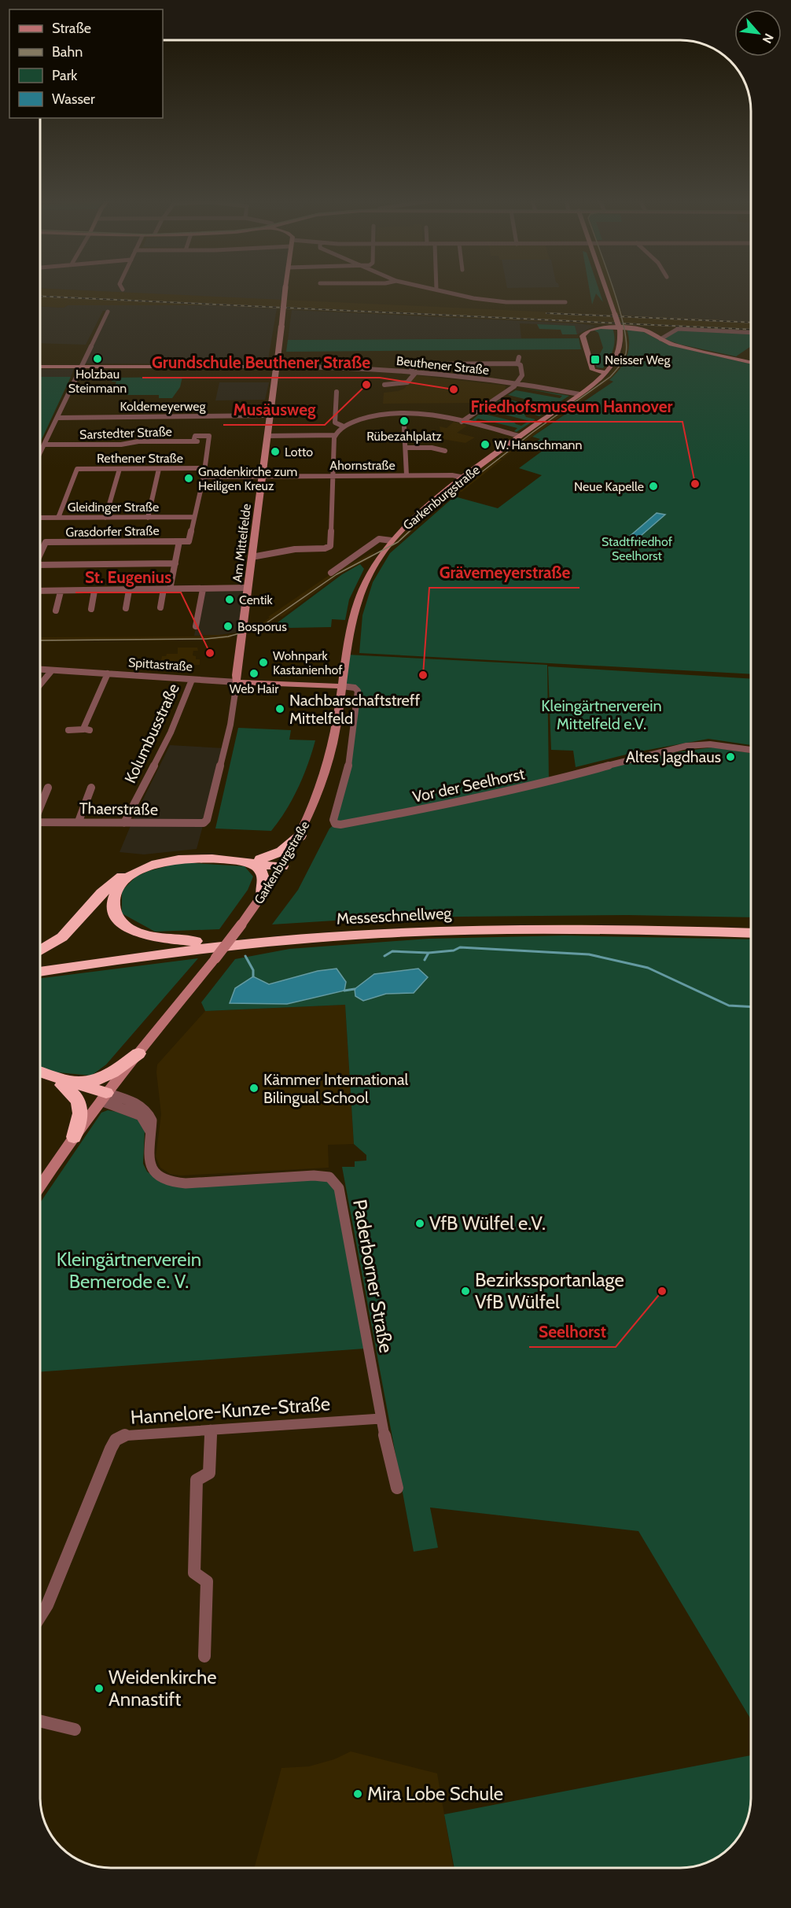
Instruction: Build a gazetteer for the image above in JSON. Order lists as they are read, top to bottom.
{
  "streets": {
    "highway": ["Messeschnellweg"],
    "main road": ["Garkenburgstraße", "Am Mittelfelde", "Spittastraße"],
    "street": [
      "Beuthener Straße",
      "Koldemeyerweg",
      "Sarstedter Straße",
      "Rethener Straße",
      "Ahornstraße",
      "Gleidinger Straße",
      "Grasdorfer Straße",
      "Kolumbusstraße",
      "Vor der Seelhorst",
      "Thaerstraße",
      "Paderborner Straße",
      "Hannelore-Kunze-Straße"
    ]
  },
  "crossings": [
    ["Beuthener Straße", "Garkenburgstraße"],
    ["Beuthener Straße", "Am Mittelfelde"],
    ["Koldemeyerweg", "Am Mittelfelde"],
    ["Sarstedter Straße", "Rethener Straße"],
    ["Rethener Straße", "Gleidinger Straße"],
    ["Ahornstraße", "Garkenburgstraße"],
    ["Ahornstraße", "Am Mittelfelde"],
    ["Garkenburgstraße", "Spittastraße"],
    ["Garkenburgstraße", "Vor der Seelhorst"],
    ["Garkenburgstraße", "Paderborner Straße"],
    ["Am Mittelfelde", "Spittastraße"],
    ["Am Mittelfelde", "Thaerstraße"],
    ["Spittastraße", "Kolumbusstraße"],
    ["Spittastraße", "Vor der Seelhorst"],
    ["Kolumbusstraße", "Thaerstraße"],
    ["Paderborner Straße", "Hannelore-Kunze-Straße"]
  ],
  "parks": ["Stadtfriedhof Seelhorst", "Kleingärtnerverein Mittelfeld e.V.", "Kleingärtnerverein Bemerode e. V."],
  "places": {
    "other": [
      "Holzbau Steinmann",
      "Musäusweg",
      "Grundschule Beuthener Straße",
      "Rübezahlplatz",
      "W. Hanschmann",
      "Lotto",
      "Gnadenkirche zum Heiligen Kreuz",
      "Friedhofsmuseum Hannover",
      "Neue Kapelle",
      "Centik",
      "Bosporus",
      "St. Eugenius",
      "Wohnpark Kastanienhof",
      "Web Hair",
      "Grävemeyerstraße",
      "Nachbarschaftstreff Mittelfeld",
      "Altes Jagdhaus",
      "Kämmer International Bilingual School",
      "VfB Wülfel e.V.",
      "Bezirkssportanlage VfB Wülfel",
      "Seelhorst",
      "Weidenkirche Annastift",
      "Mira Lobe Schule"
    ],
    "transit": ["Neisser Weg"]
  },
  "legend": [
    "Straße",
    "Bahn",
    "Park",
    "Wasser"
  ],
  "north": "bottom right"
}
